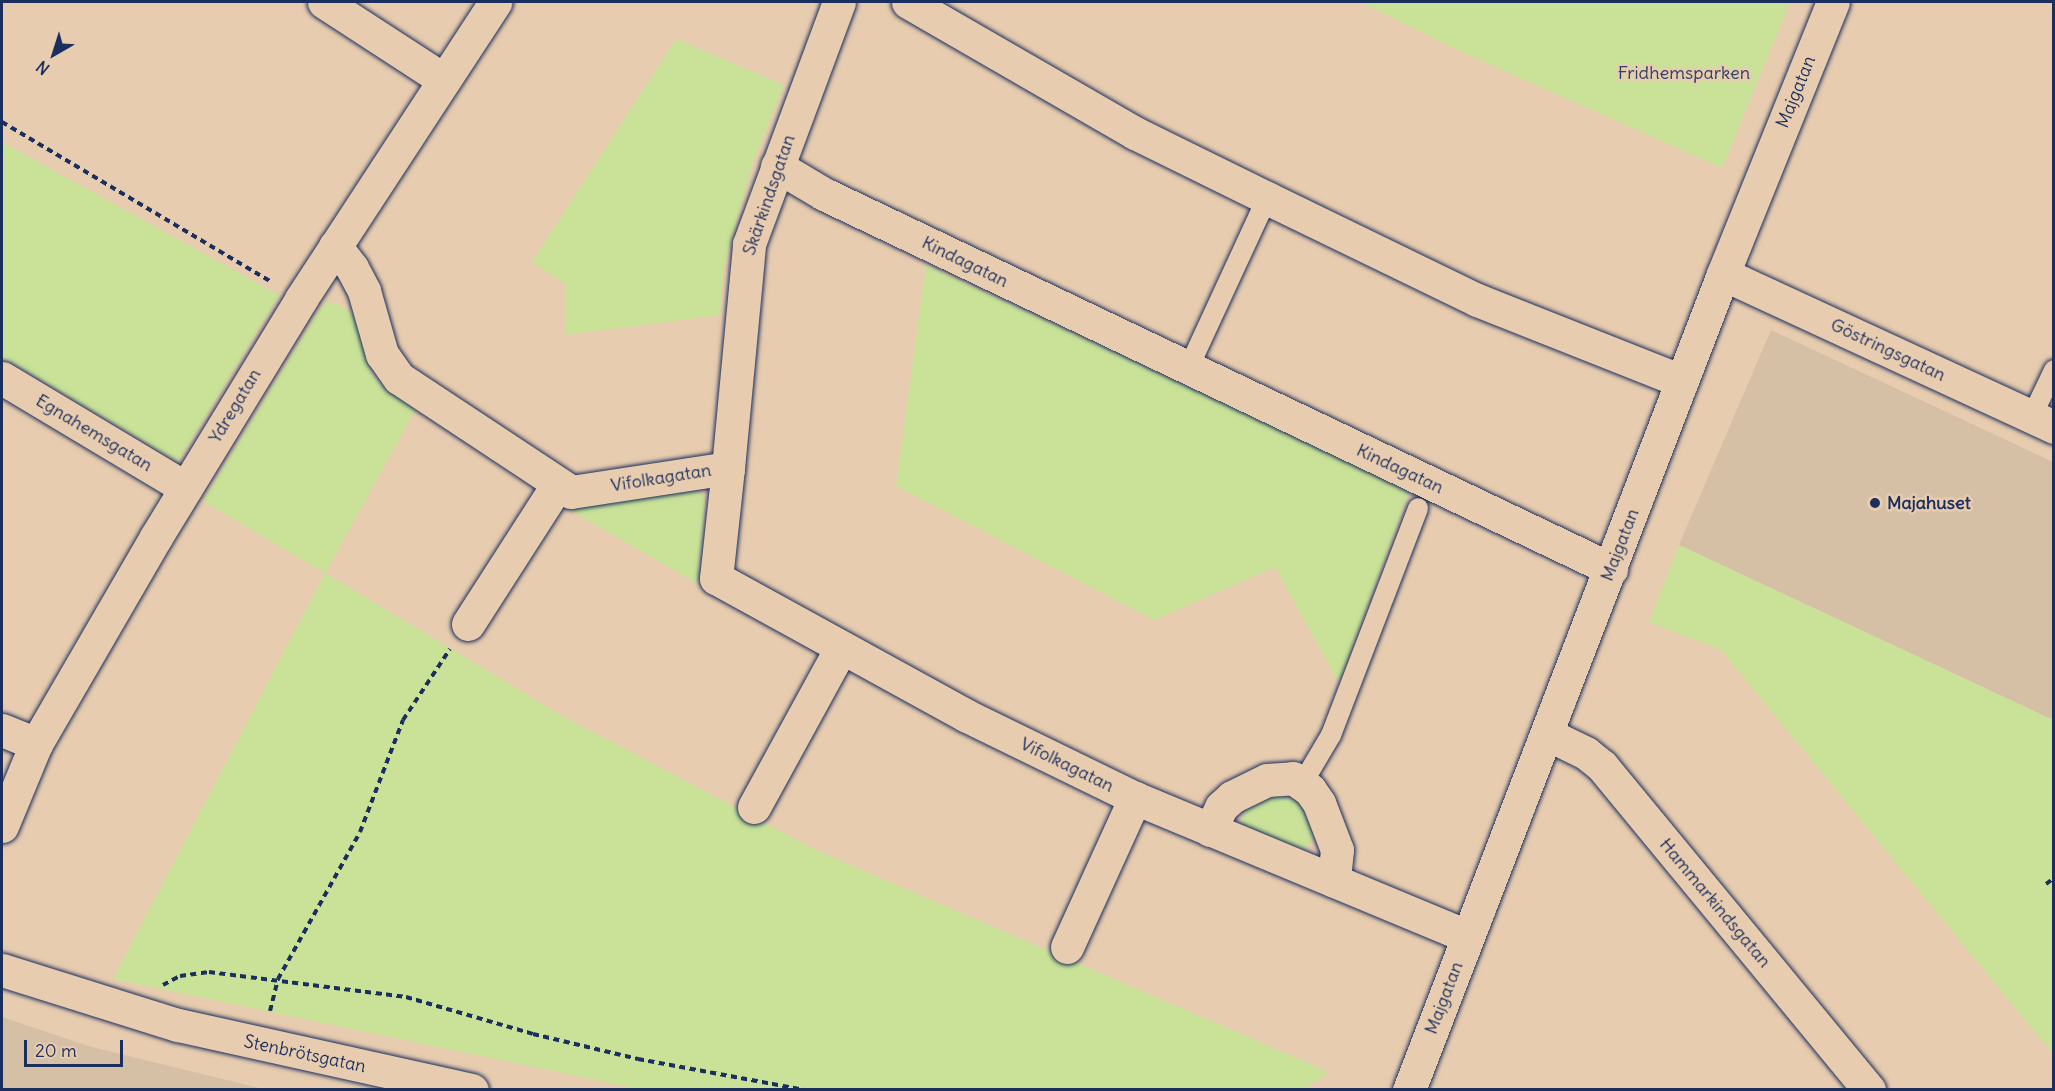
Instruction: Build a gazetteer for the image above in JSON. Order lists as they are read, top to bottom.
{
  "streets": {
    "street": [
      "Majgatan",
      "Skärkindsgatan",
      "Kindagatan",
      "Göstringsgatan",
      "Ydregatan",
      "Egnahemsgatan",
      "Vifolkagatan",
      "Hammarkindsgatan",
      "Stenbrötsgatan"
    ]
  },
  "crossings": [
    ["Majgatan", "Kindagatan"],
    ["Majgatan", "Göstringsgatan"],
    ["Majgatan", "Vifolkagatan"],
    ["Majgatan", "Hammarkindsgatan"],
    ["Skärkindsgatan", "Kindagatan"],
    ["Skärkindsgatan", "Vifolkagatan"],
    ["Ydregatan", "Egnahemsgatan"],
    ["Ydregatan", "Vifolkagatan"]
  ],
  "parks": ["Fridhemsparken"],
  "places": ["Majahuset"],
  "scale_bar": "20 m",
  "north": "bottom left"
}
